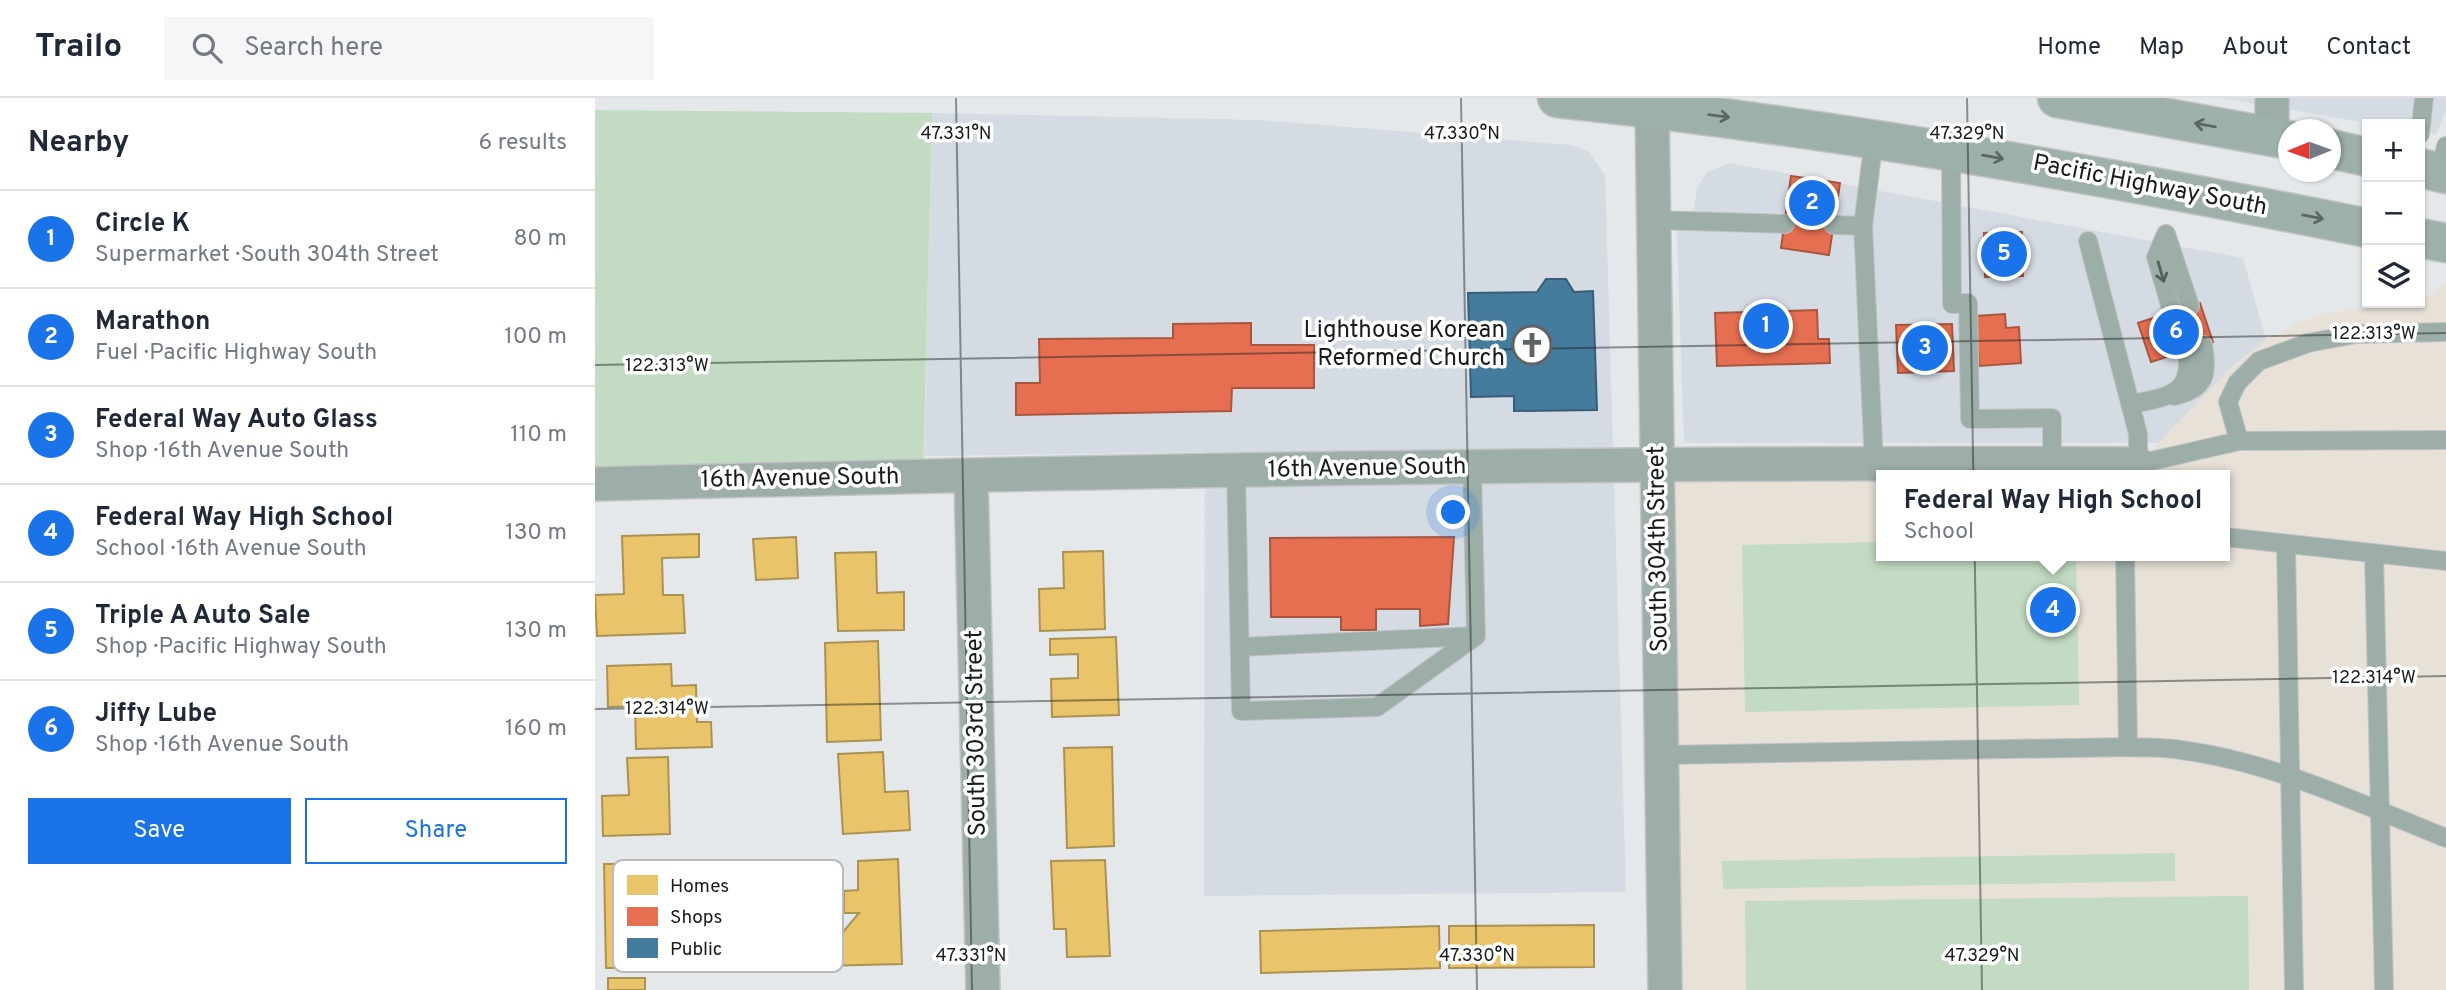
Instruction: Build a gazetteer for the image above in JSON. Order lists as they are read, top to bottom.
{
  "streets": {
    "main road": ["Pacific Highway South"],
    "street": ["16th Avenue South", "South 304th Street", "South 303rd Street"]
  },
  "crossings": [
    ["Pacific Highway South", "South 304th Street"],
    ["16th Avenue South", "South 304th Street"],
    ["16th Avenue South", "South 303rd Street"]
  ],
  "places": {
    "church": ["Lighthouse Korean Reformed Church"]
  },
  "legend": ["Homes", "Shops", "Public"],
  "north": "left",
  "page": {
    "header": "Trailo",
    "search": "Search here",
    "nav": [
      "Home",
      "Map",
      "About",
      "Contact"
    ],
    "heading": ["Nearby", "6 results"],
    "map_buttons": ["+", "−"],
    "pins": [
      "2",
      "5",
      "1",
      "6",
      "3",
      "4"
    ],
    "list": [
      {
        "mark": "1",
        "name": "Circle K",
        "note": "Supermarket · South 304th Street",
        "value": "80 m"
      },
      {
        "mark": "2",
        "name": "Marathon",
        "note": "Fuel · Pacific Highway South",
        "value": "100 m"
      },
      {
        "mark": "3",
        "name": "Federal Way Auto Glass",
        "note": "Shop · 16th Avenue South",
        "value": "110 m"
      },
      {
        "mark": "4",
        "name": "Federal Way High School",
        "note": "School · 16th Avenue South",
        "value": "130 m"
      },
      {
        "mark": "5",
        "name": "Triple A Auto Sale",
        "note": "Shop · Pacific Highway South",
        "value": "130 m"
      },
      {
        "mark": "6",
        "name": "Jiffy Lube",
        "note": "Shop · 16th Avenue South",
        "value": "160 m"
      }
    ],
    "popup": ["Federal Way High School", "School"],
    "buttons": ["Save", "Share"]
  },
  "coordinates": [
    "47.331°N",
    "47.330°N",
    "47.329°N",
    "122.313°W",
    "122.314°W"
  ]
}
